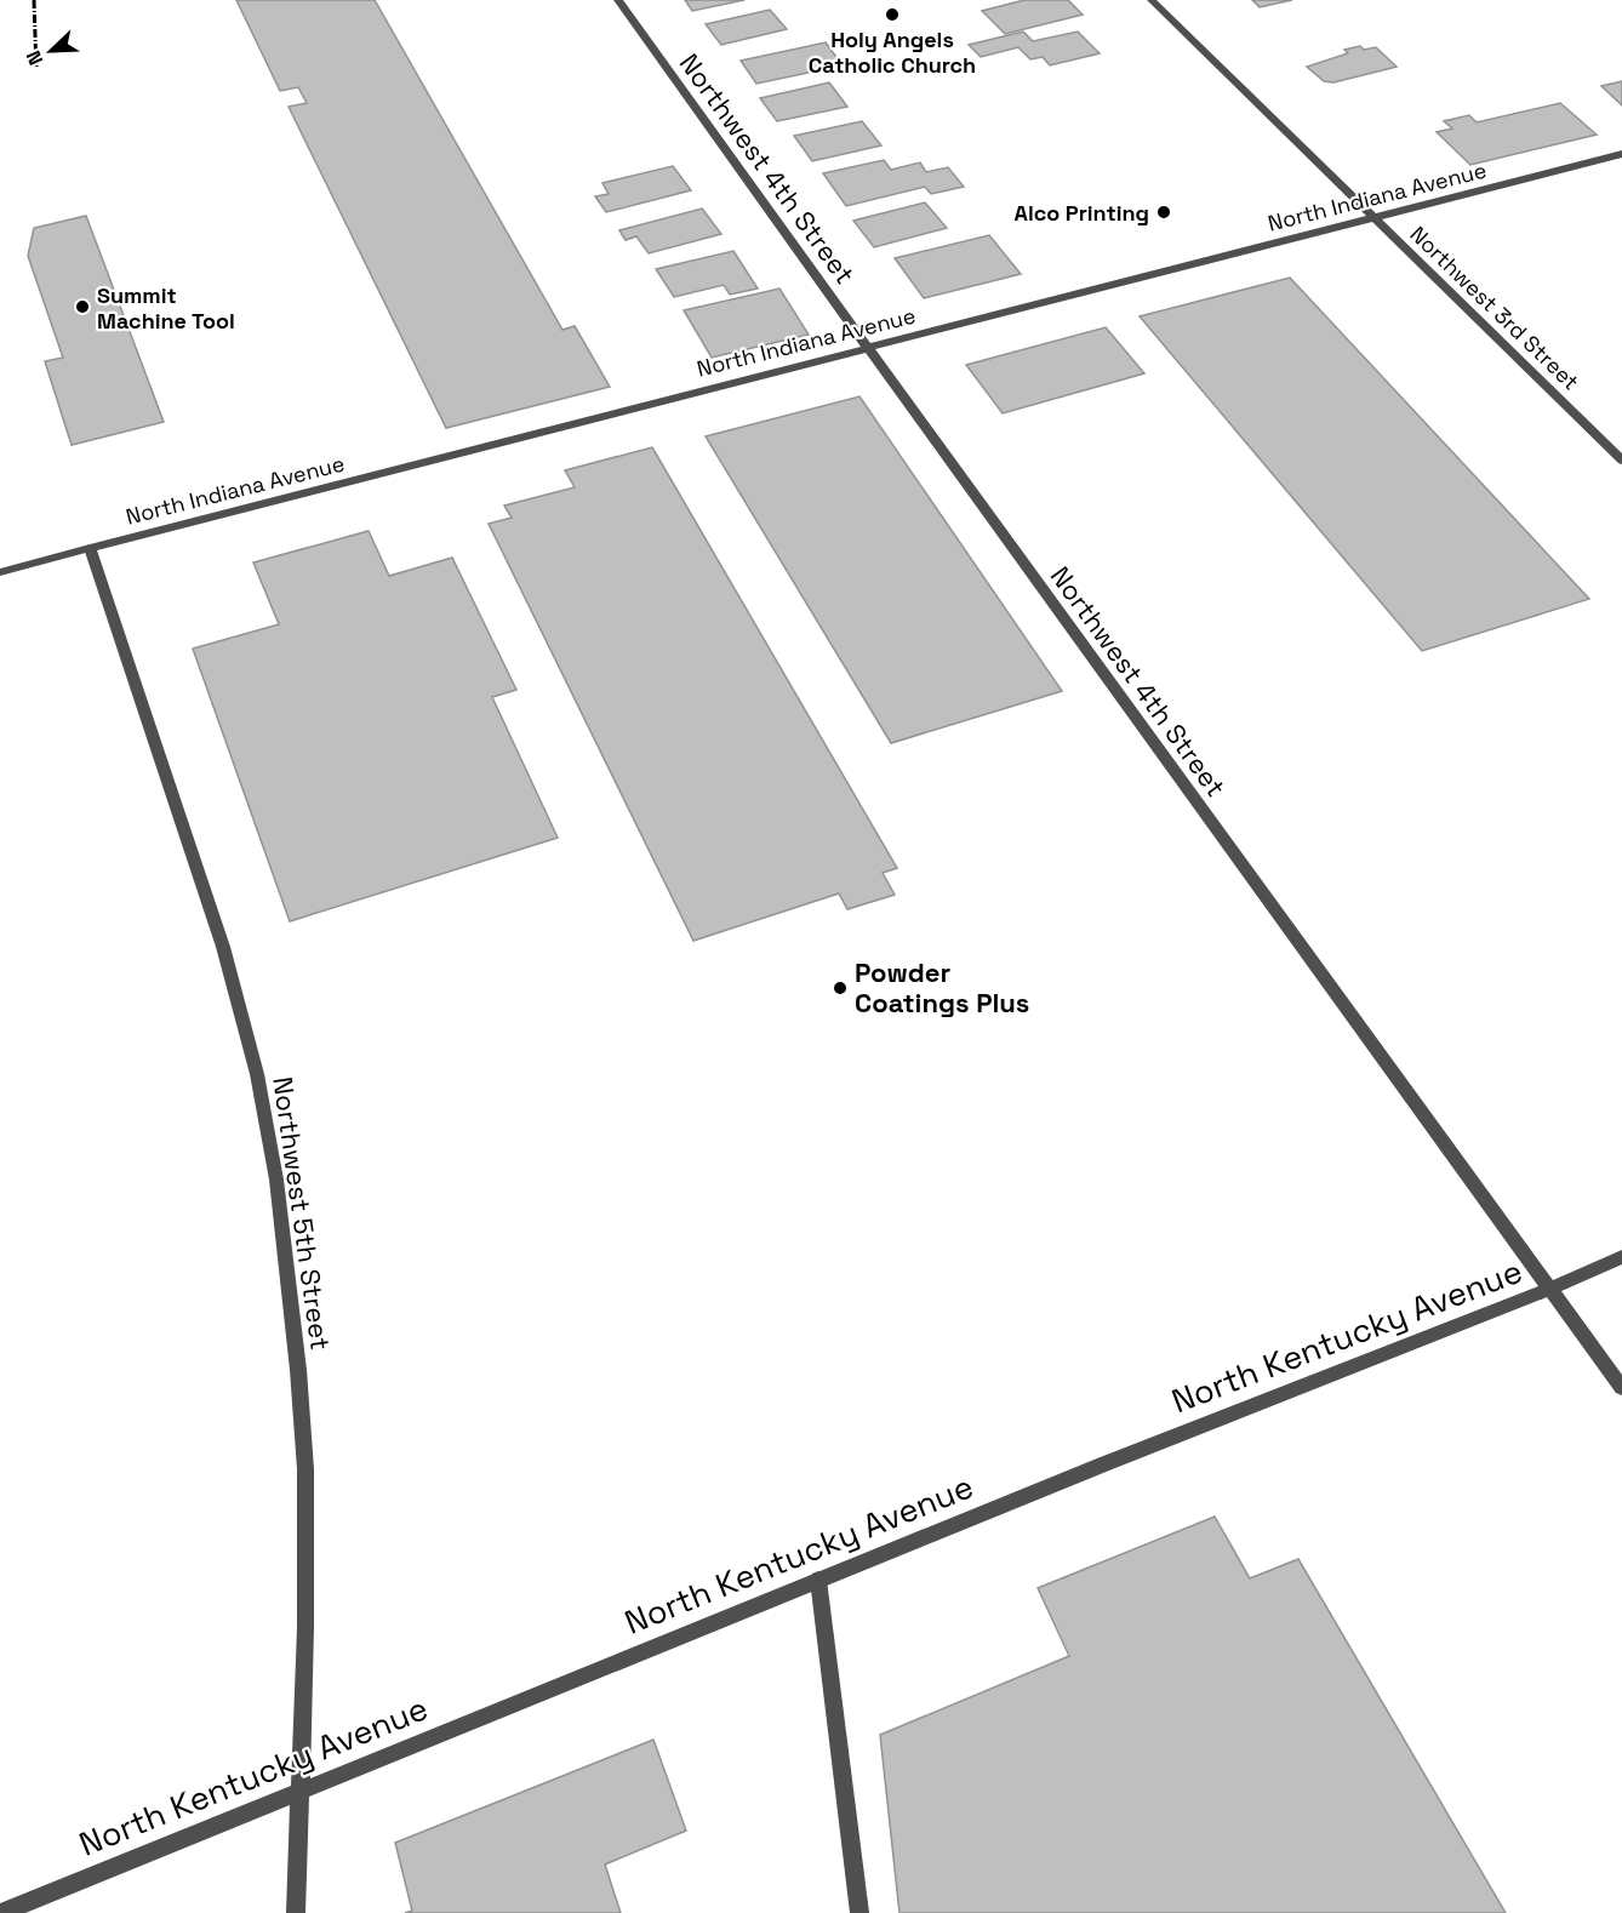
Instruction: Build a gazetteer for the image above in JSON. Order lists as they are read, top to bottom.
{
  "streets": {
    "street": [
      "Northwest 4th Street",
      "North Indiana Avenue",
      "Northwest 3rd Street",
      "Northwest 5th Street",
      "North Kentucky Avenue"
    ]
  },
  "crossings": [
    ["Northwest 4th Street", "North Indiana Avenue"],
    ["Northwest 4th Street", "North Kentucky Avenue"],
    ["North Indiana Avenue", "Northwest 3rd Street"],
    ["North Indiana Avenue", "Northwest 5th Street"],
    ["Northwest 5th Street", "North Kentucky Avenue"]
  ],
  "places": [
    "Holy Angels Catholic Church",
    "Alco Printing",
    "Summit Machine Tool",
    "Powder Coatings Plus"
  ],
  "north": "bottom left"
}
